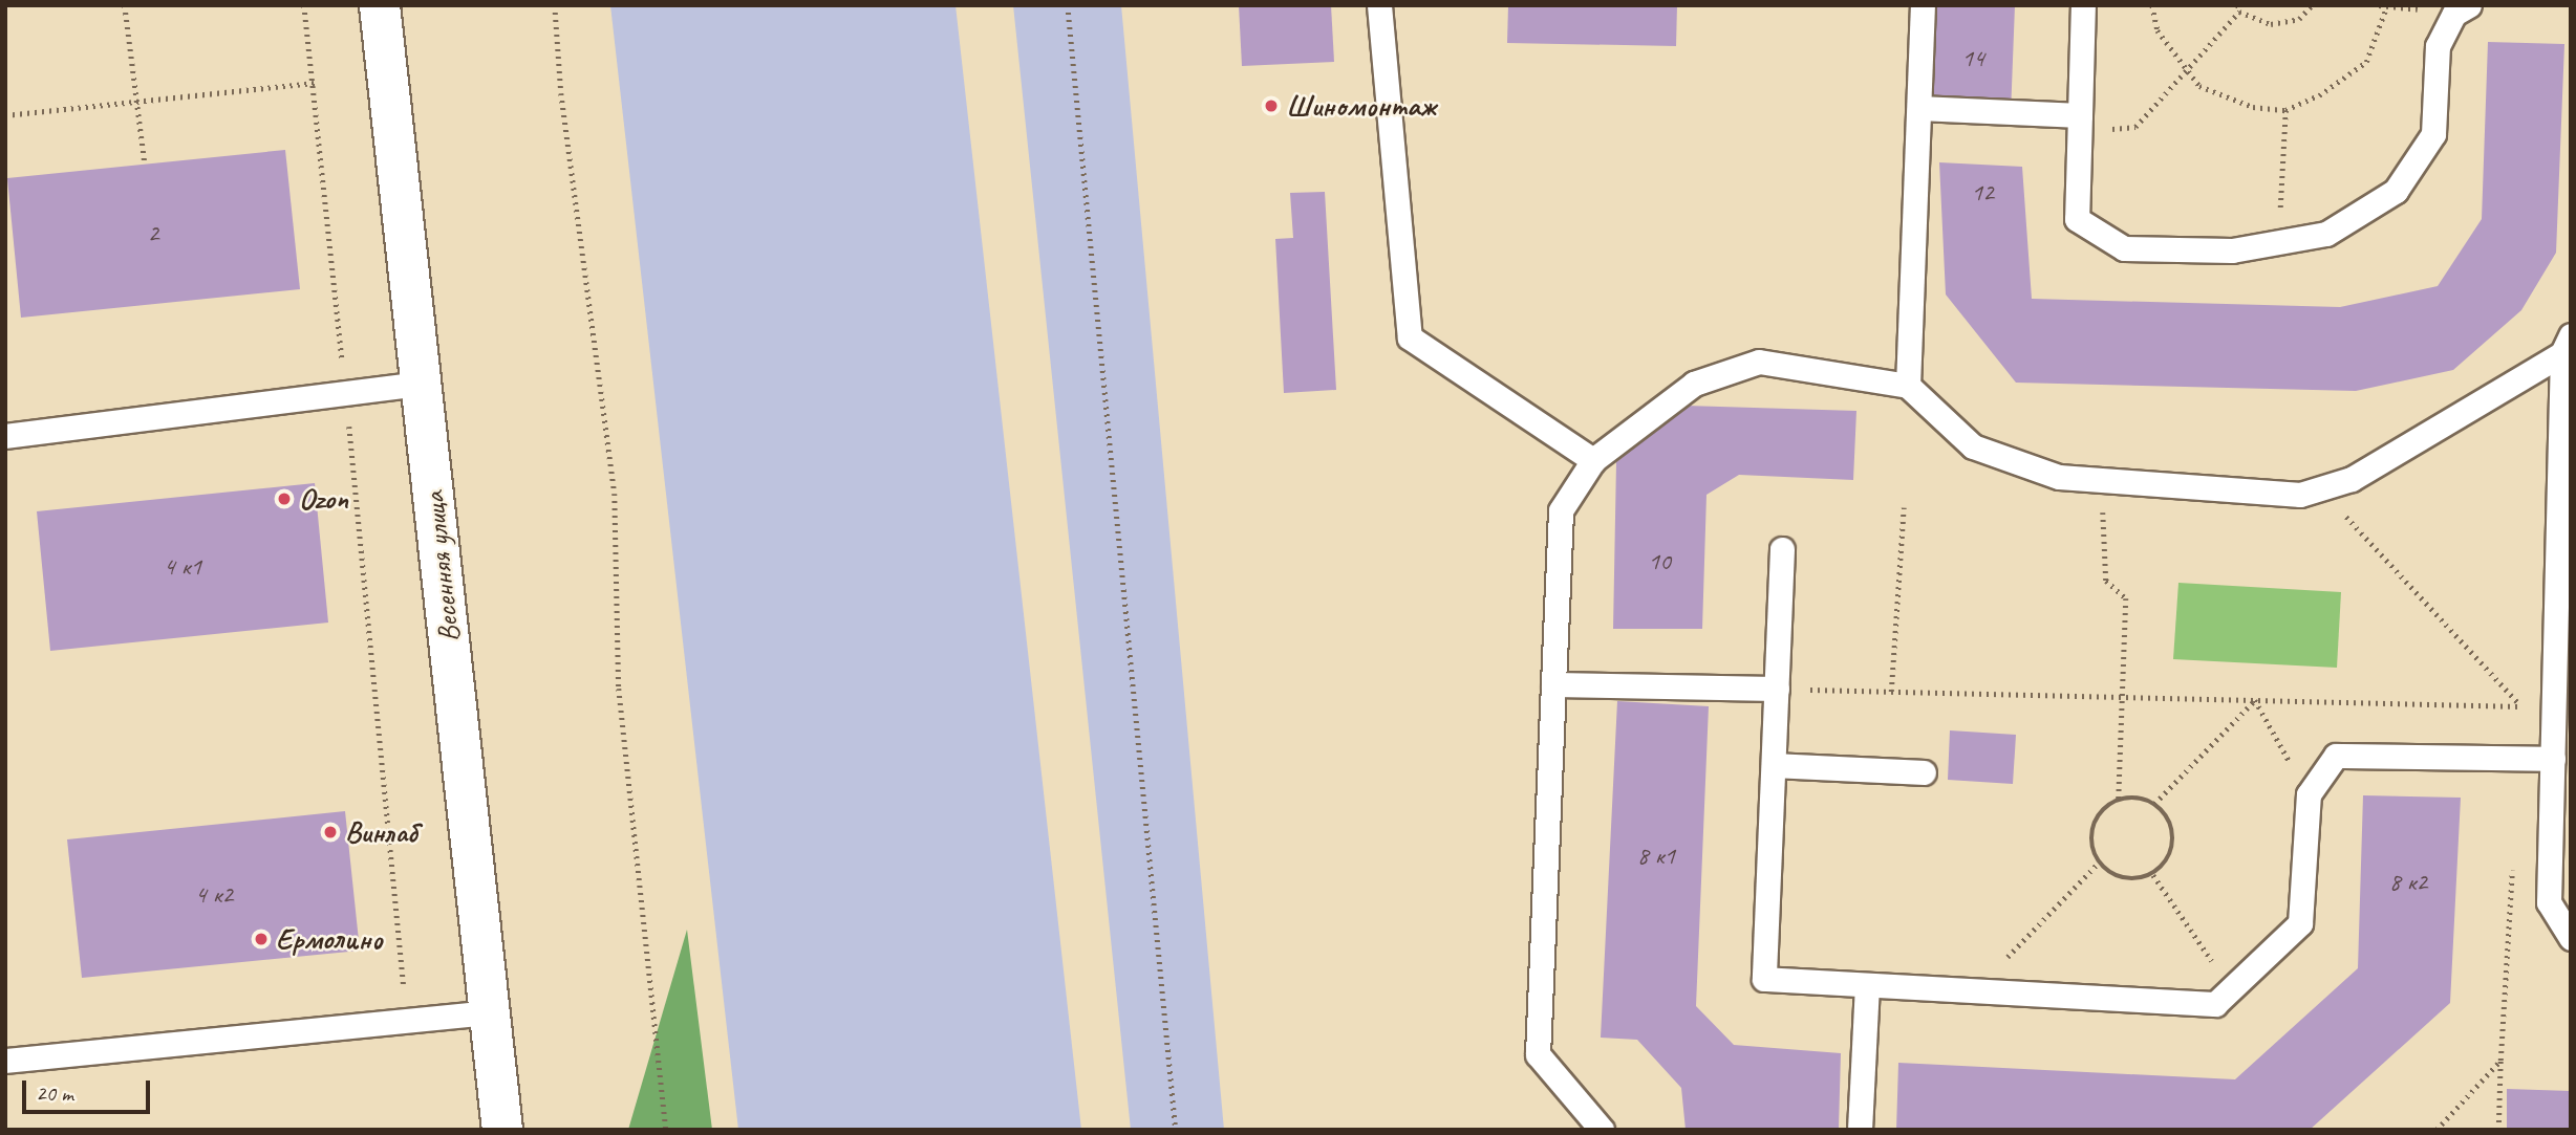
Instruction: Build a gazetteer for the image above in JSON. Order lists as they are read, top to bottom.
{
  "streets": {
    "street": ["Весенняя улица"]
  },
  "places": [
    "Шиномонтаж",
    "Ozon",
    "Винлаб",
    "Ермолино"
  ],
  "house_numbers": [
    "14",
    "12",
    "2",
    "10",
    "4 к1",
    "8 к1",
    "8 к2",
    "4 к2"
  ],
  "scale_bar": "20 m"
}
